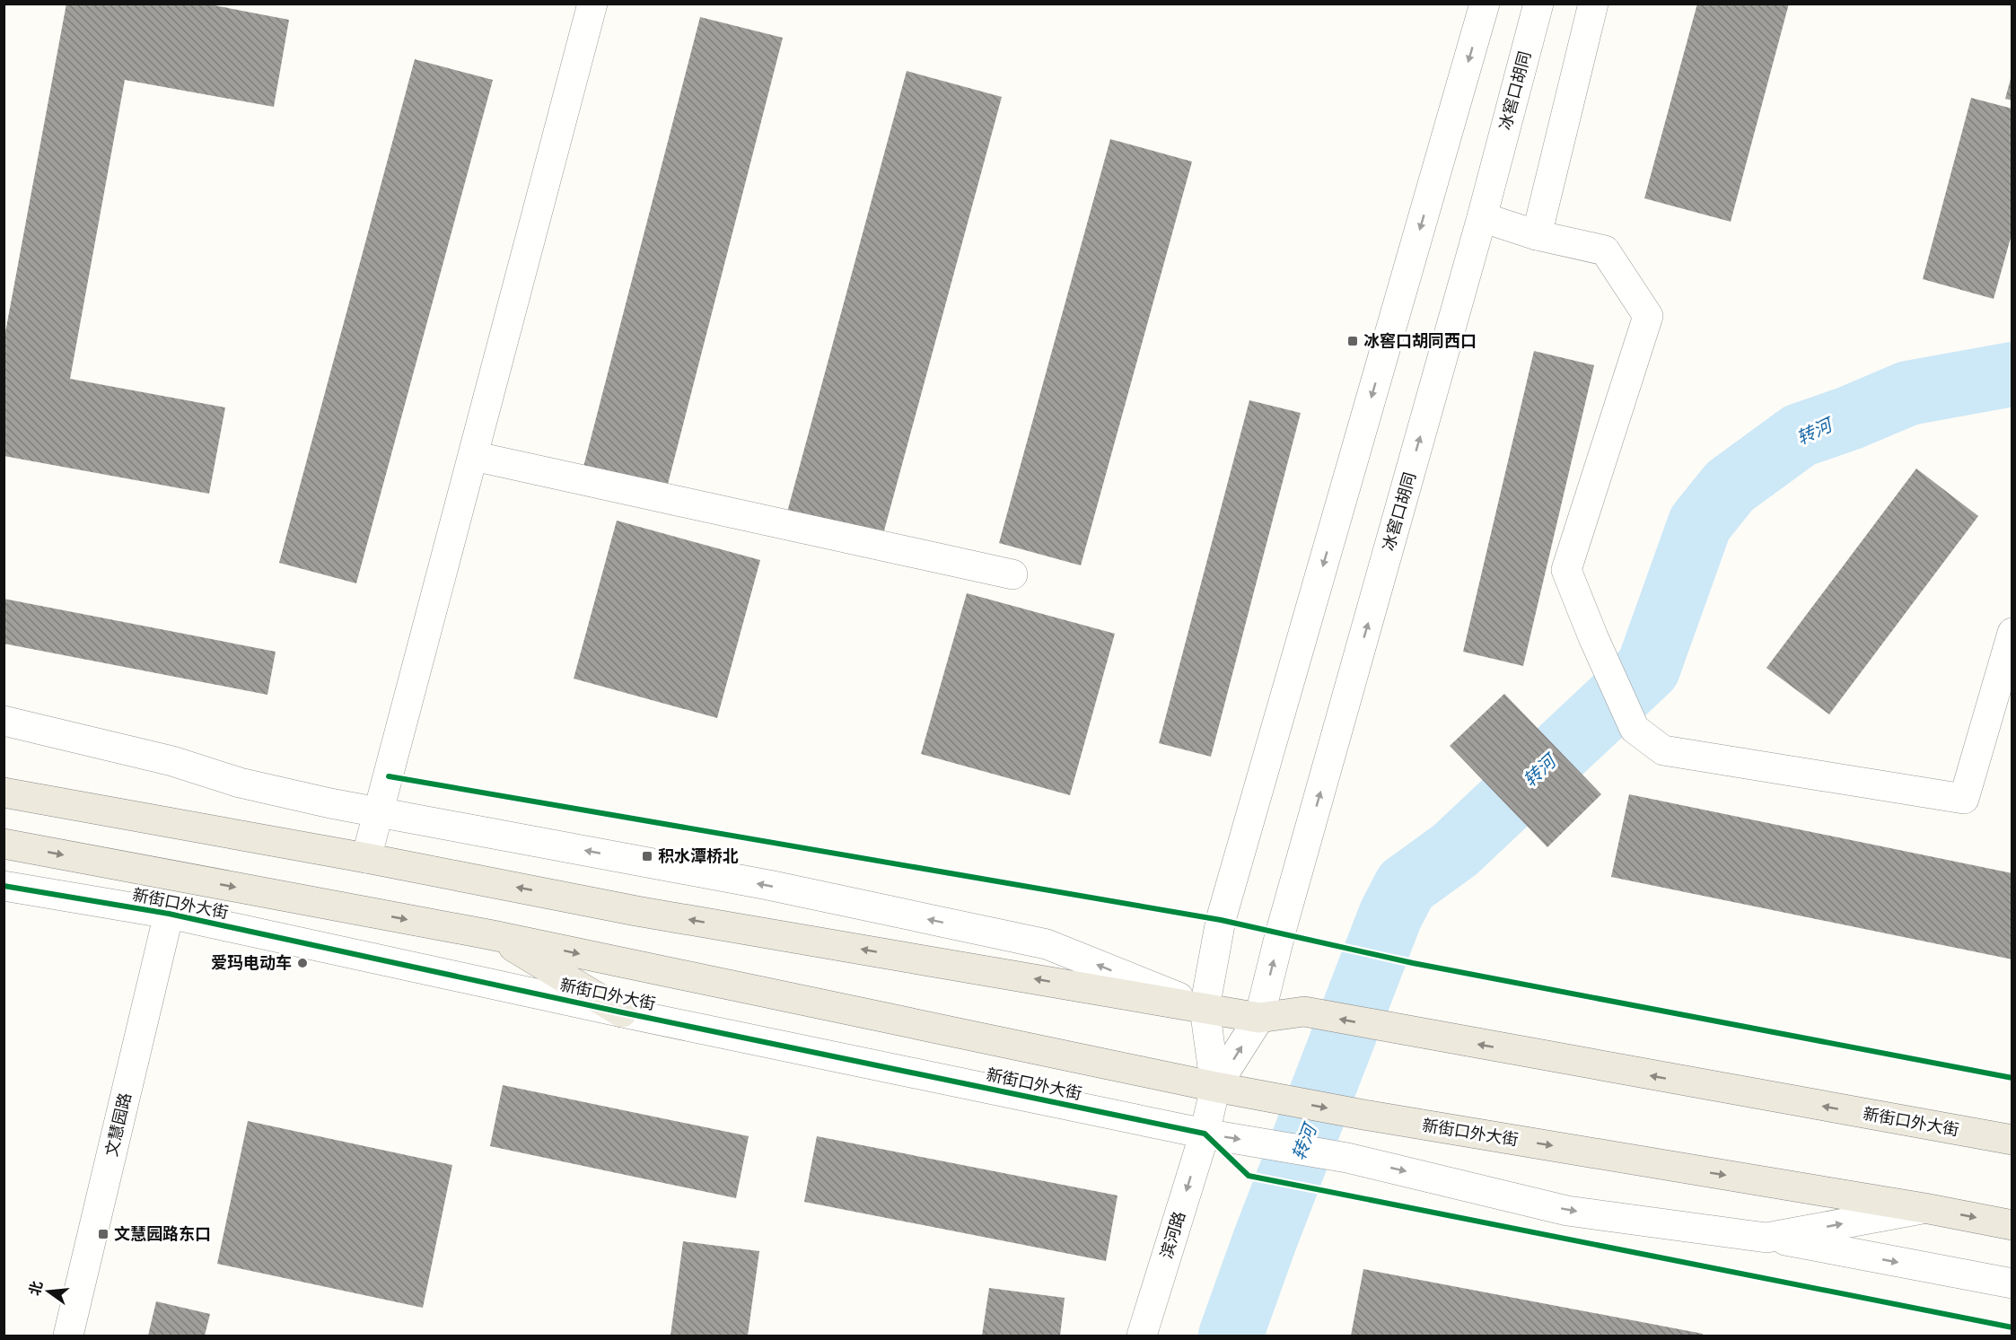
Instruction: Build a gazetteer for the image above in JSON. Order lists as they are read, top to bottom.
{
  "streets": {
    "main road": ["新街口外大街"],
    "street": ["冰窖口胡同", "文慧园路", "滨河路"]
  },
  "crossings": [
    ["冰窖口胡同", "新街口外大街"],
    ["冰窖口胡同", "滨河路"],
    ["新街口外大街", "文慧园路"],
    ["新街口外大街", "滨河路"]
  ],
  "one_way": ["滨河路"],
  "water": ["转河"],
  "places": {
    "transit": ["冰窖口胡同西口", "积水潭桥北", "文慧园路东口"],
    "other": ["爱玛电动车"]
  },
  "north": "left"
}
